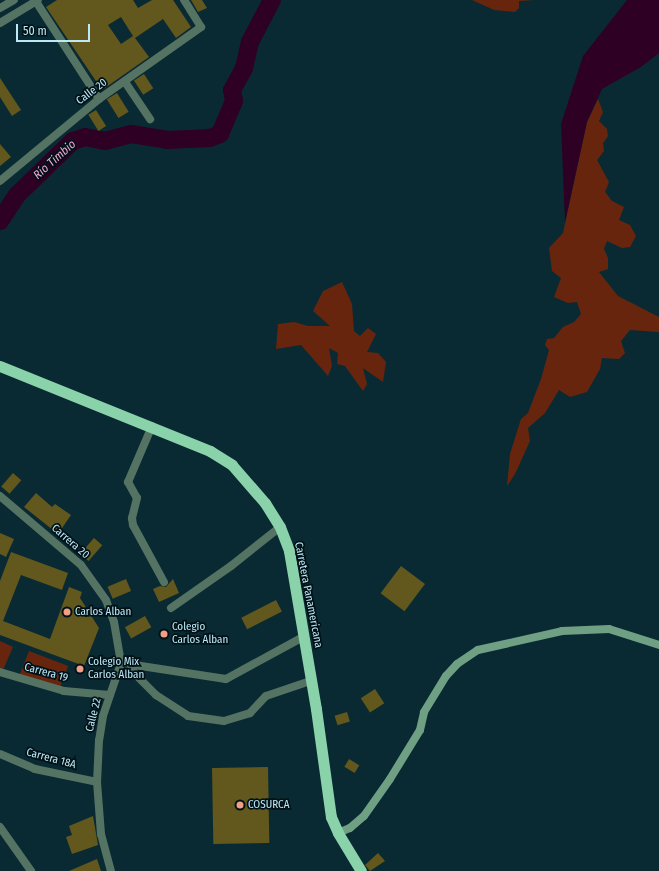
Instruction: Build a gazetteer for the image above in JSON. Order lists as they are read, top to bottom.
{
  "streets": {
    "highway": ["Carretera Panamericana"],
    "street": [
      "Calle 20",
      "Carrera 20",
      "Carrera 19",
      "Calle 22",
      "Carrera 18A"
    ]
  },
  "crossings": [
    ["Carrera 20", "Calle 22"],
    ["Carrera 19", "Calle 22"],
    ["Calle 22", "Carrera 18A"]
  ],
  "water": ["Río Timbio"],
  "places": [
    "Carlos Alban",
    "Colegio Carlos Alban",
    "Colegio Mix Carlos Alban",
    "COSURCA"
  ],
  "scale_bar": "50 m"
}
